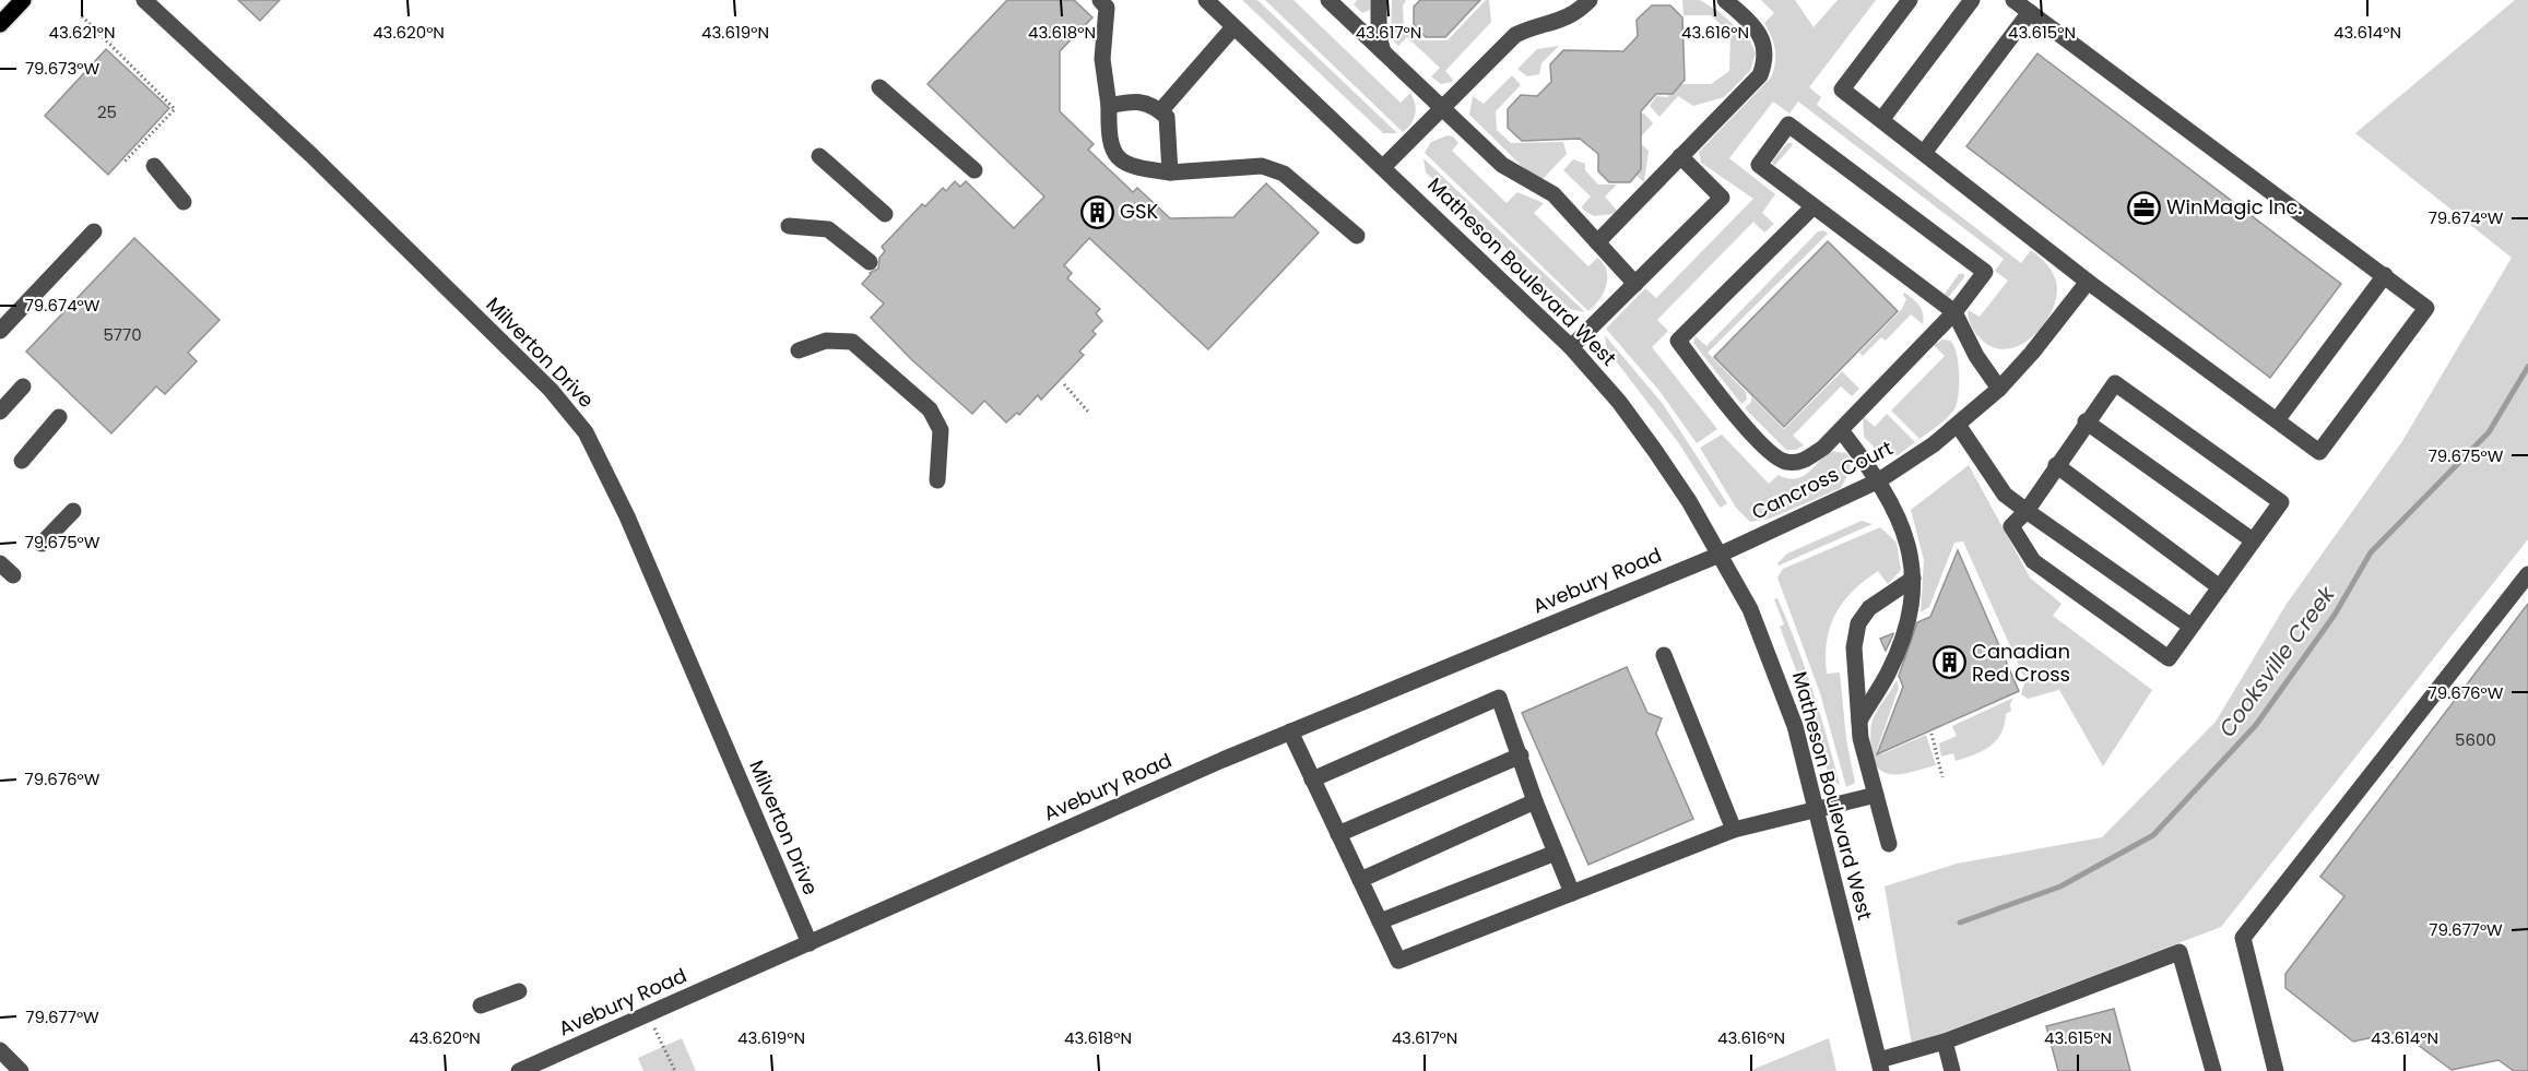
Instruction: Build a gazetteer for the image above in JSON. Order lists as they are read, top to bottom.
{
  "streets": {
    "street": [
      "Matheson Boulevard West",
      "Milverton Drive",
      "Cancross Court",
      "Avebury Road"
    ]
  },
  "crossings": [
    ["Matheson Boulevard West", "Cancross Court"],
    ["Matheson Boulevard West", "Avebury Road"],
    ["Milverton Drive", "Avebury Road"],
    ["Cancross Court", "Avebury Road"]
  ],
  "water": ["Cooksville Creek"],
  "places": {
    "office": ["WinMagic Inc."],
    "building": ["GSK", "Canadian Red Cross"]
  },
  "house_numbers": ["25", "5770", "5600"],
  "coordinates": [
    "43.621°N",
    "43.620°N",
    "43.619°N",
    "43.618°N",
    "43.617°N",
    "43.616°N",
    "43.615°N",
    "43.614°N",
    "79.673°W",
    "79.674°W",
    "79.675°W",
    "79.676°W",
    "79.677°W"
  ]
}
